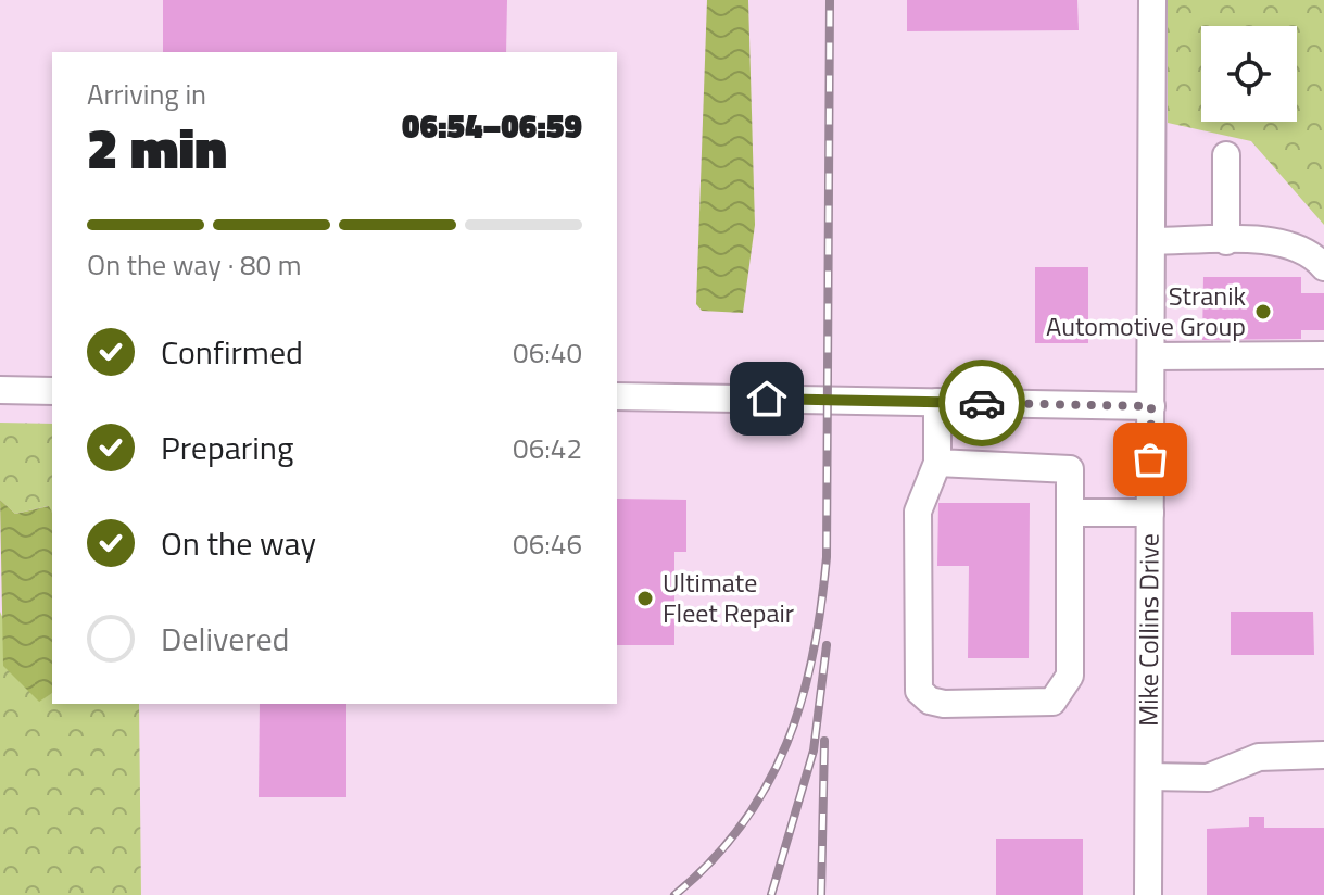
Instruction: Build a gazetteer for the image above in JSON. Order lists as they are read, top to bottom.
{
  "streets": {
    "street": ["Mike Collins Drive"]
  },
  "places": ["Stranik Automotive Group", "Ultimate Fleet Repair"],
  "page": {
    "heading": ["2 min", "Arriving in", "06:54–06:59"],
    "bar": "On the way · 80 m",
    "list": [
      ["Confirmed", "06:40"],
      ["Preparing", "06:42"],
      ["On the way", "06:46"],
      "Delivered"
    ]
  }
}
